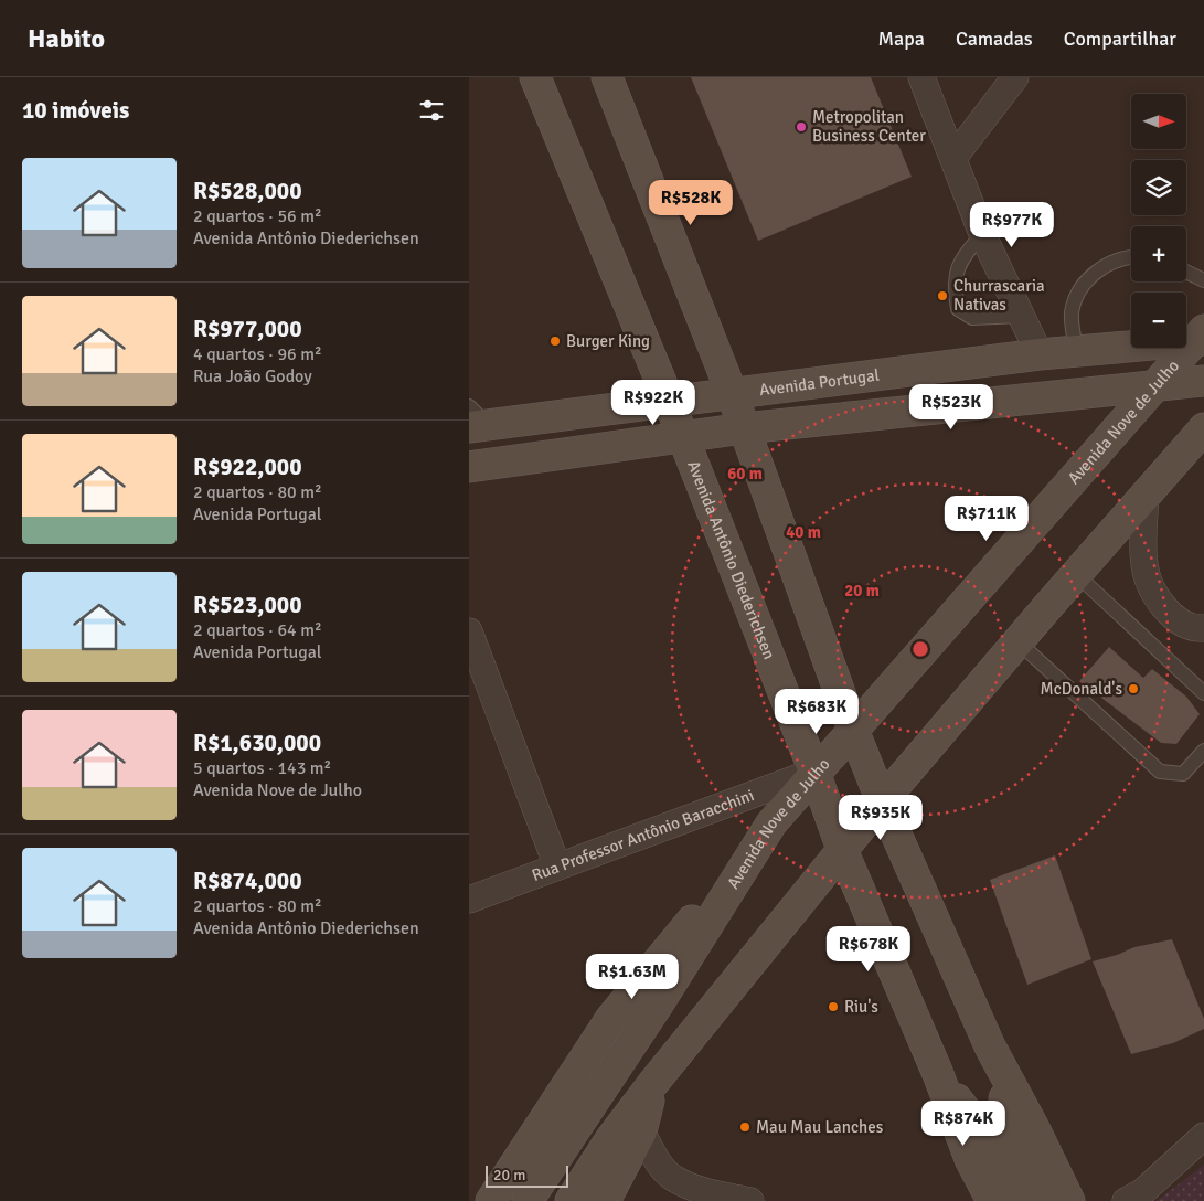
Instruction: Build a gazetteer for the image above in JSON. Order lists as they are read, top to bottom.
{
  "streets": {
    "main road": ["Avenida Portugal", "Avenida Nove de Julho", "Avenida Antônio Diederichsen"],
    "street": ["Rua Professor Antônio Baracchini"]
  },
  "crossings": [
    ["Avenida Portugal", "Avenida Nove de Julho"],
    ["Avenida Portugal", "Avenida Antônio Diederichsen"],
    ["Avenida Nove de Julho", "Avenida Antônio Diederichsen"],
    ["Avenida Nove de Julho", "Rua Professor Antônio Baracchini"],
    ["Avenida Antônio Diederichsen", "Rua Professor Antônio Baracchini"]
  ],
  "places": [
    "Metropolitan Business Center",
    "Churrascaria Nativas",
    "Burger King",
    "McDonald's",
    "Riu's",
    "Mau Mau Lanches"
  ],
  "scale_bar": "20 m",
  "north": "right",
  "page": {
    "header": "Habito",
    "nav": ["Mapa", "Camadas", "Compartilhar"],
    "heading": "10 imóveis",
    "map_buttons": ["+", "−"],
    "list": [
      {
        "name": "R$528,000",
        "note": "2 quartos · 56 m² · Avenida Antônio Diederichsen"
      },
      {
        "name": "R$977,000",
        "note": "4 quartos · 96 m² · Rua João Godoy"
      },
      {
        "name": "R$922,000",
        "note": "2 quartos · 80 m² · Avenida Portugal"
      },
      {
        "name": "R$523,000",
        "note": "2 quartos · 64 m² · Avenida Portugal"
      },
      {
        "name": "R$1,630,000",
        "note": "5 quartos · 143 m² · Avenida Nove de Julho"
      },
      {
        "name": "R$874,000",
        "note": "2 quartos · 80 m² · Avenida Antônio Diederichsen"
      }
    ],
    "price": [
      "R$528K",
      "R$977K",
      "R$922K",
      "R$523K",
      "R$711K",
      "R$683K",
      "R$935K",
      "R$678K",
      "R$1.63M",
      "R$874K"
    ],
    "scale": "20 m"
  },
  "rings": ["60 m", "40 m", "20 m"]
}
